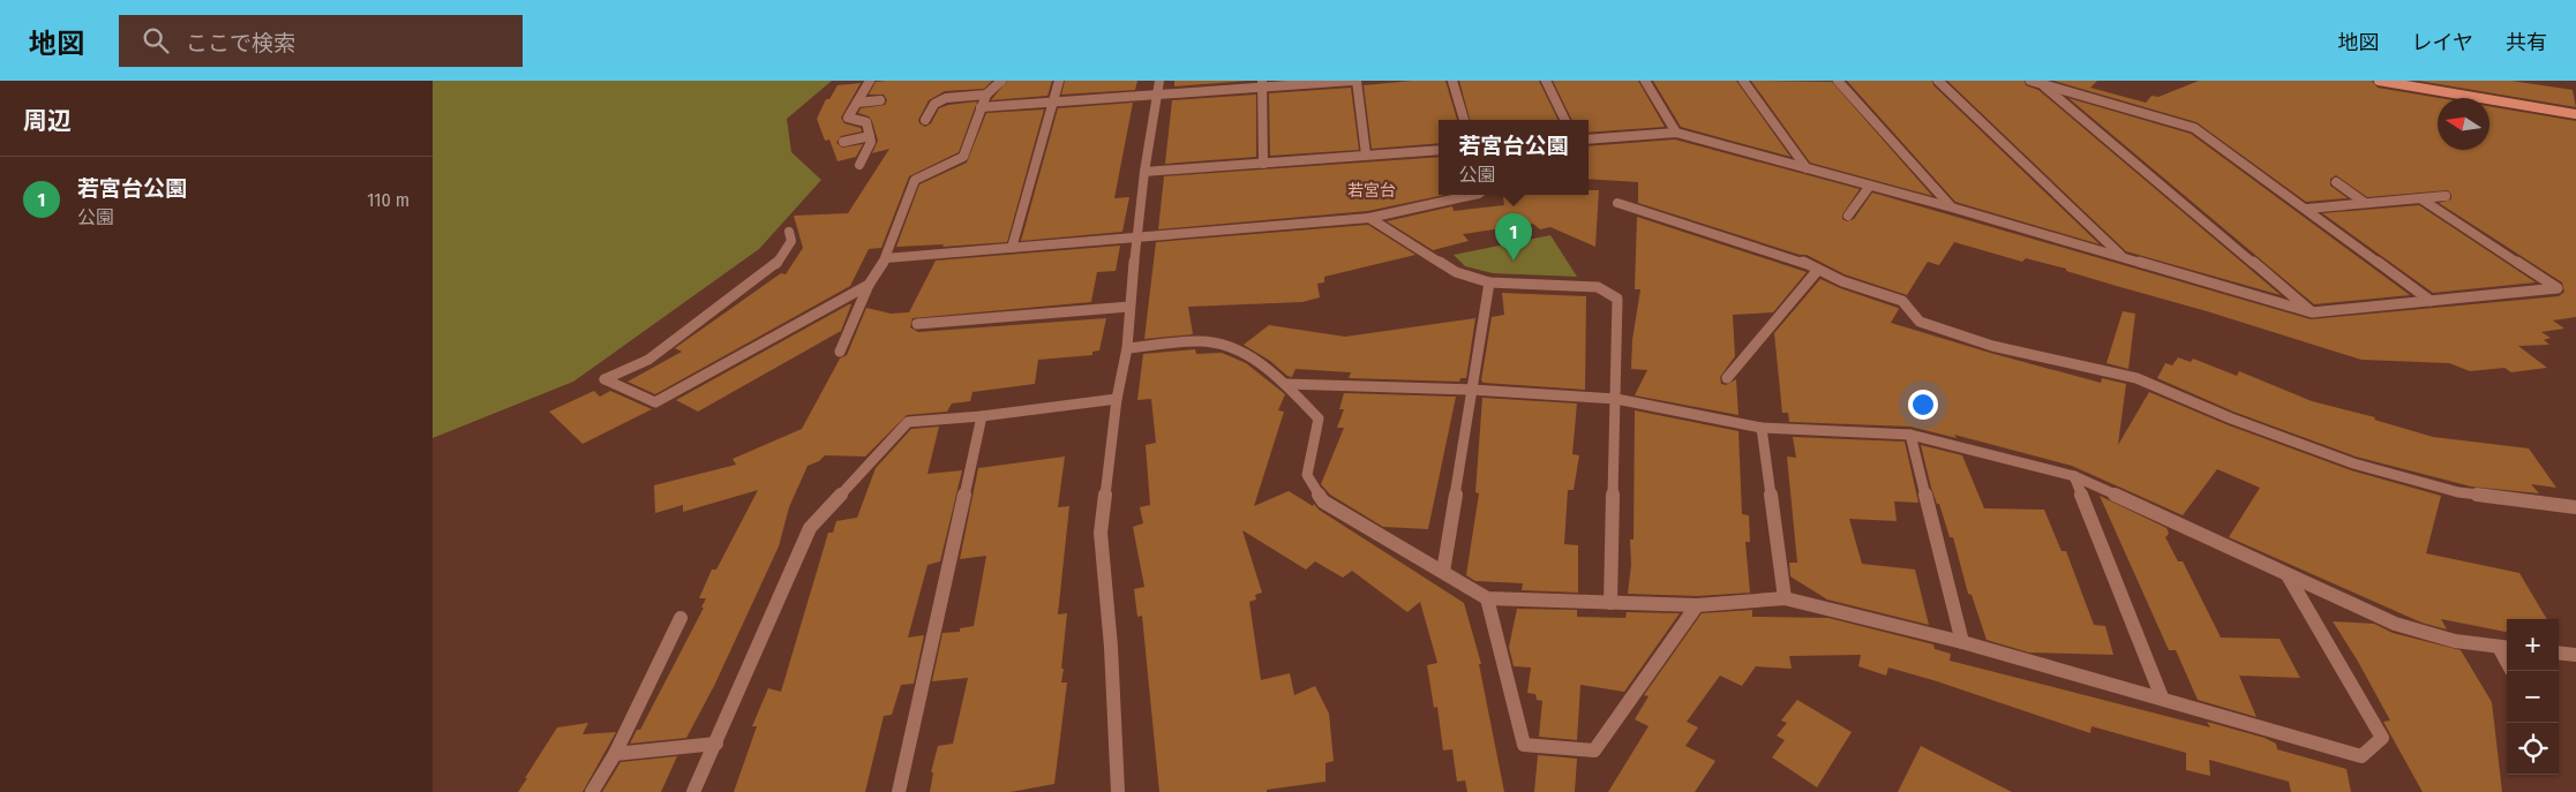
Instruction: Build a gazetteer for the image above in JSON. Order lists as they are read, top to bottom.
{
  "districts": ["若宮台"],
  "north": "left",
  "page": {
    "header": "地図",
    "search": "ここで検索",
    "nav": ["地図", "レイヤ", "共有"],
    "heading": "周辺",
    "popup": ["若宮台公園", "公園"],
    "list": [
      {
        "mark": "1",
        "name": "若宮台公園",
        "note": "公園",
        "value": "110 m"
      }
    ],
    "pins": "1",
    "map_buttons": ["+", "−"]
  }
}
